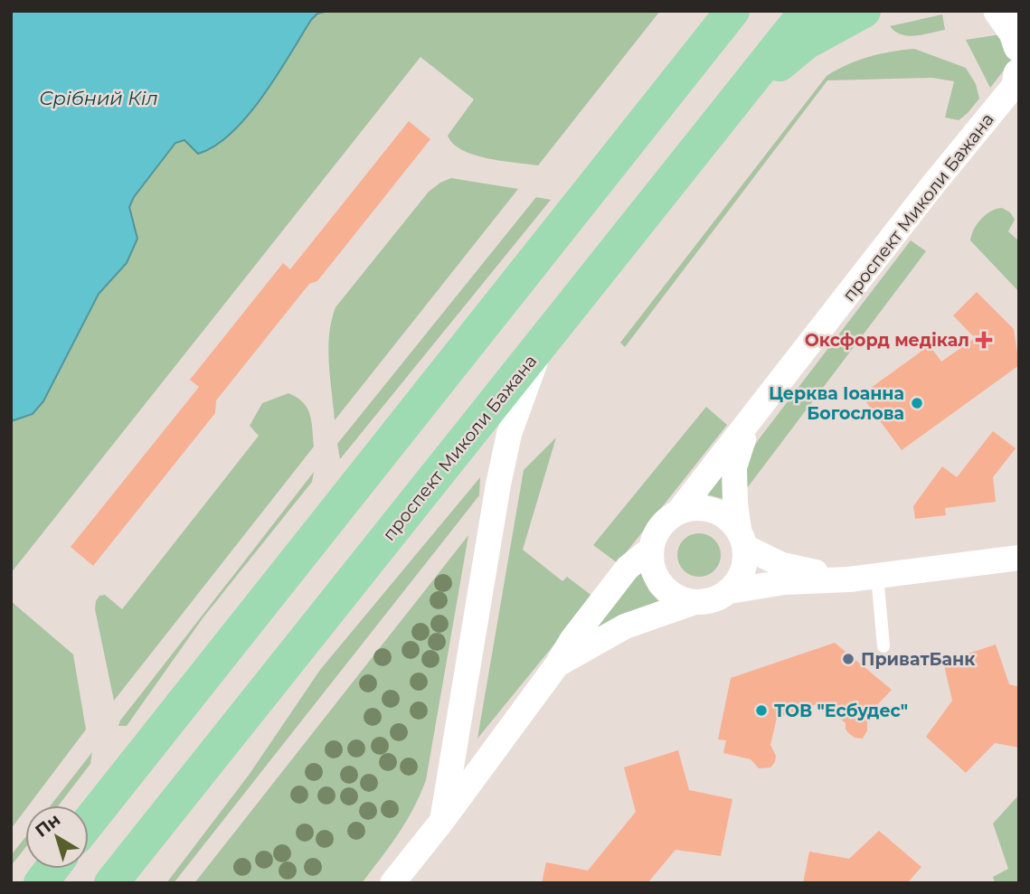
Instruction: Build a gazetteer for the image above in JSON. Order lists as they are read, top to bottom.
{
  "streets": {
    "highway": ["проспект Миколи Бажана"]
  },
  "water": ["Срібний Кіл"],
  "places": {
    "health": ["Оксфорд медікал"],
    "other": ["Церква Іоанна Богослова", "ПриватБанк", "ТОВ \"Есбудес\""]
  },
  "north": "top left"
}
